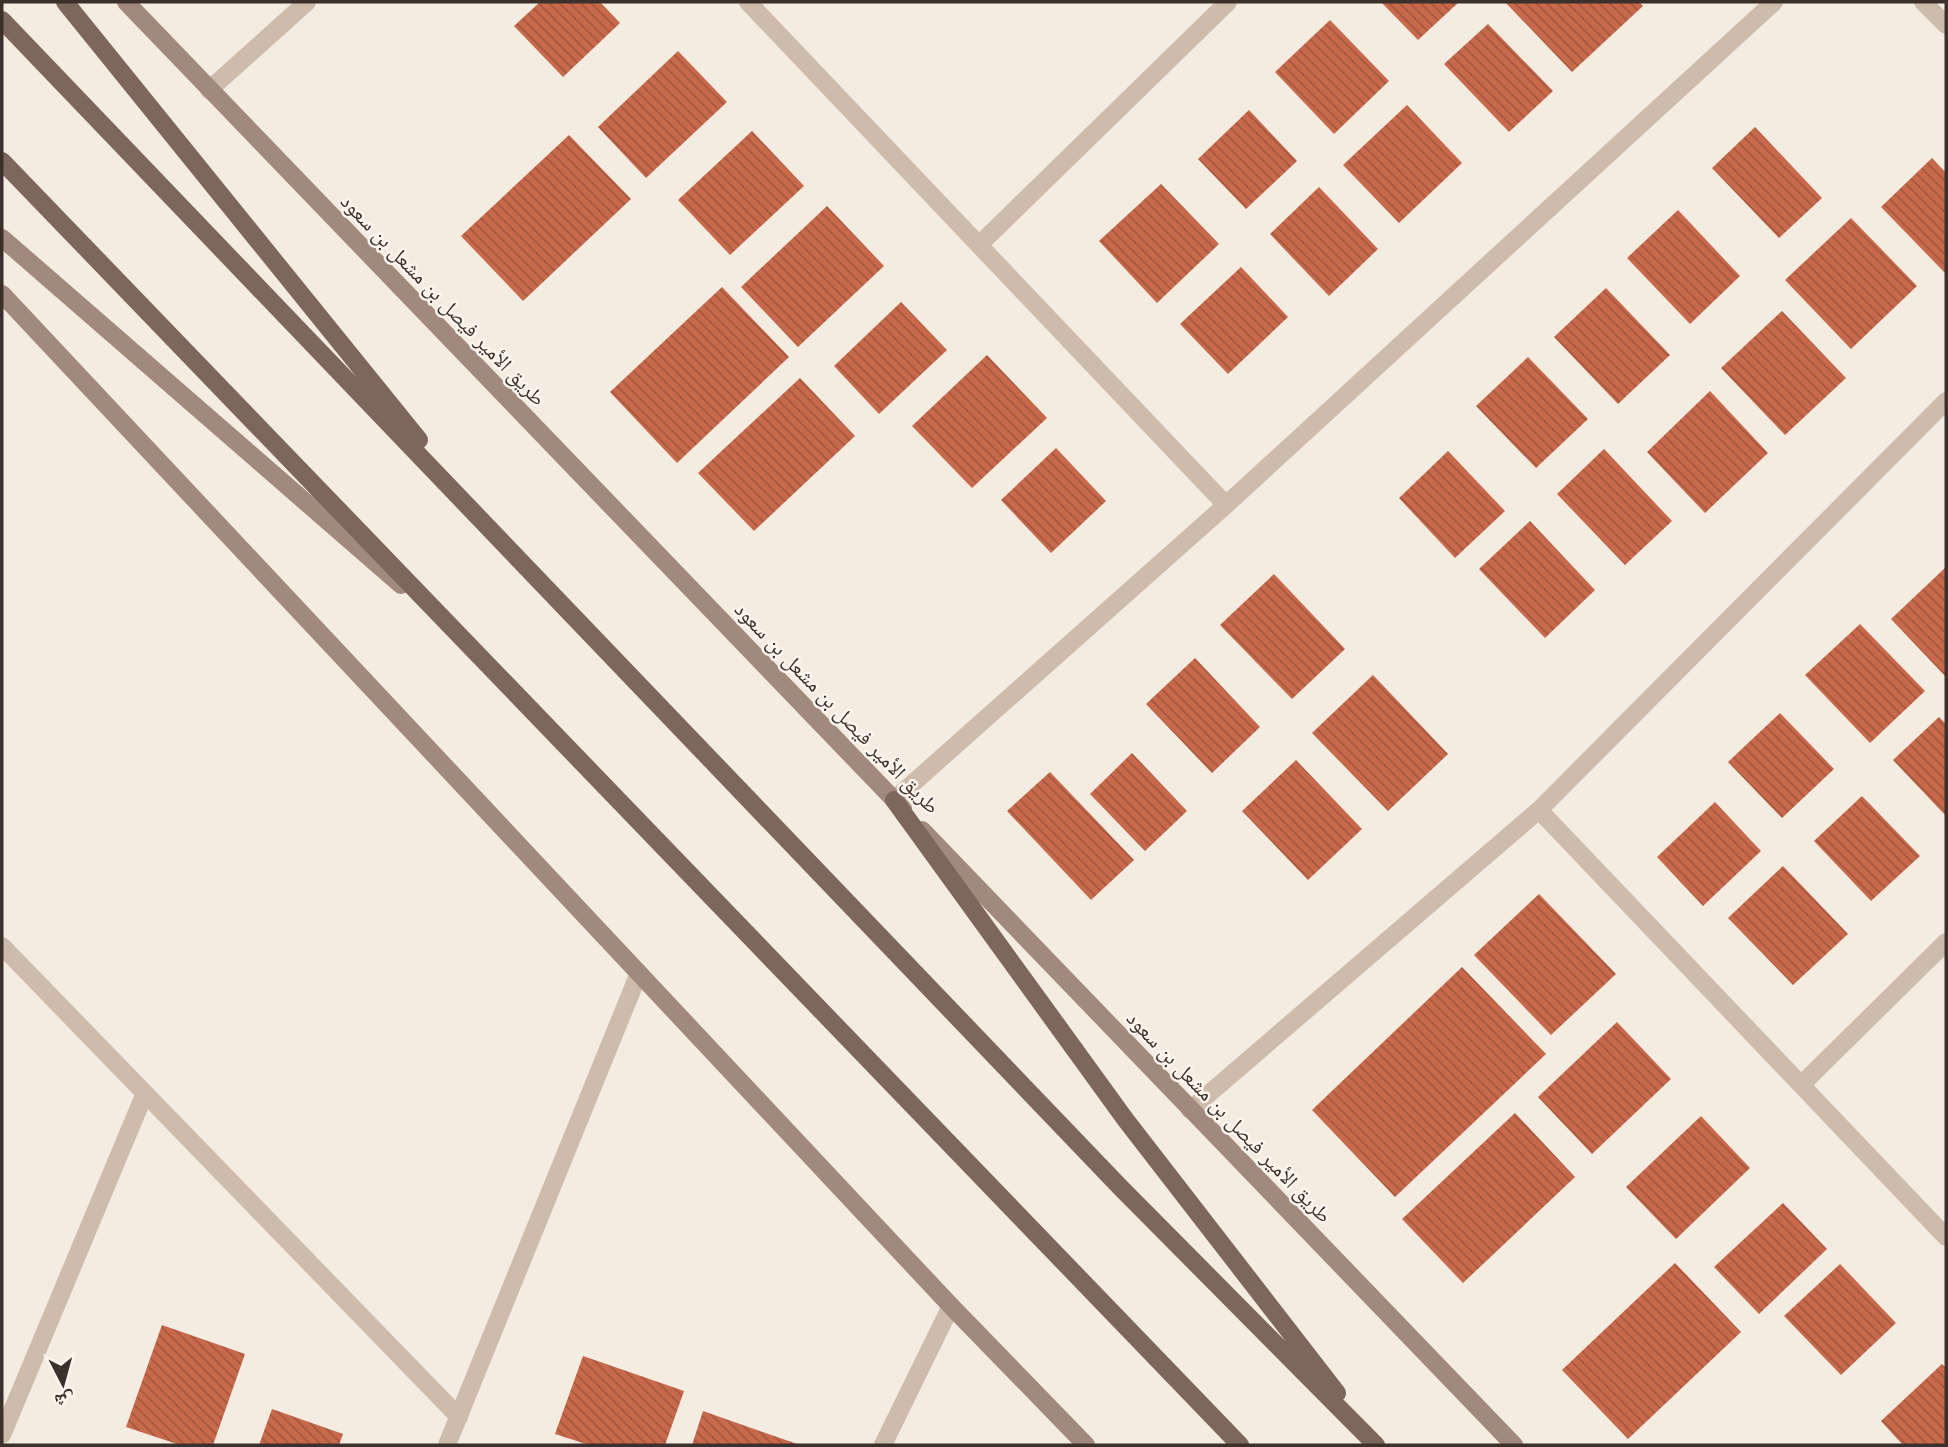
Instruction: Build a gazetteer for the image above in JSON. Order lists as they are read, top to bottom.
{
  "streets": {
    "main road": ["طريق الأمير فيصل بن مشعل بن سعود"]
  },
  "north": "bottom"
}
